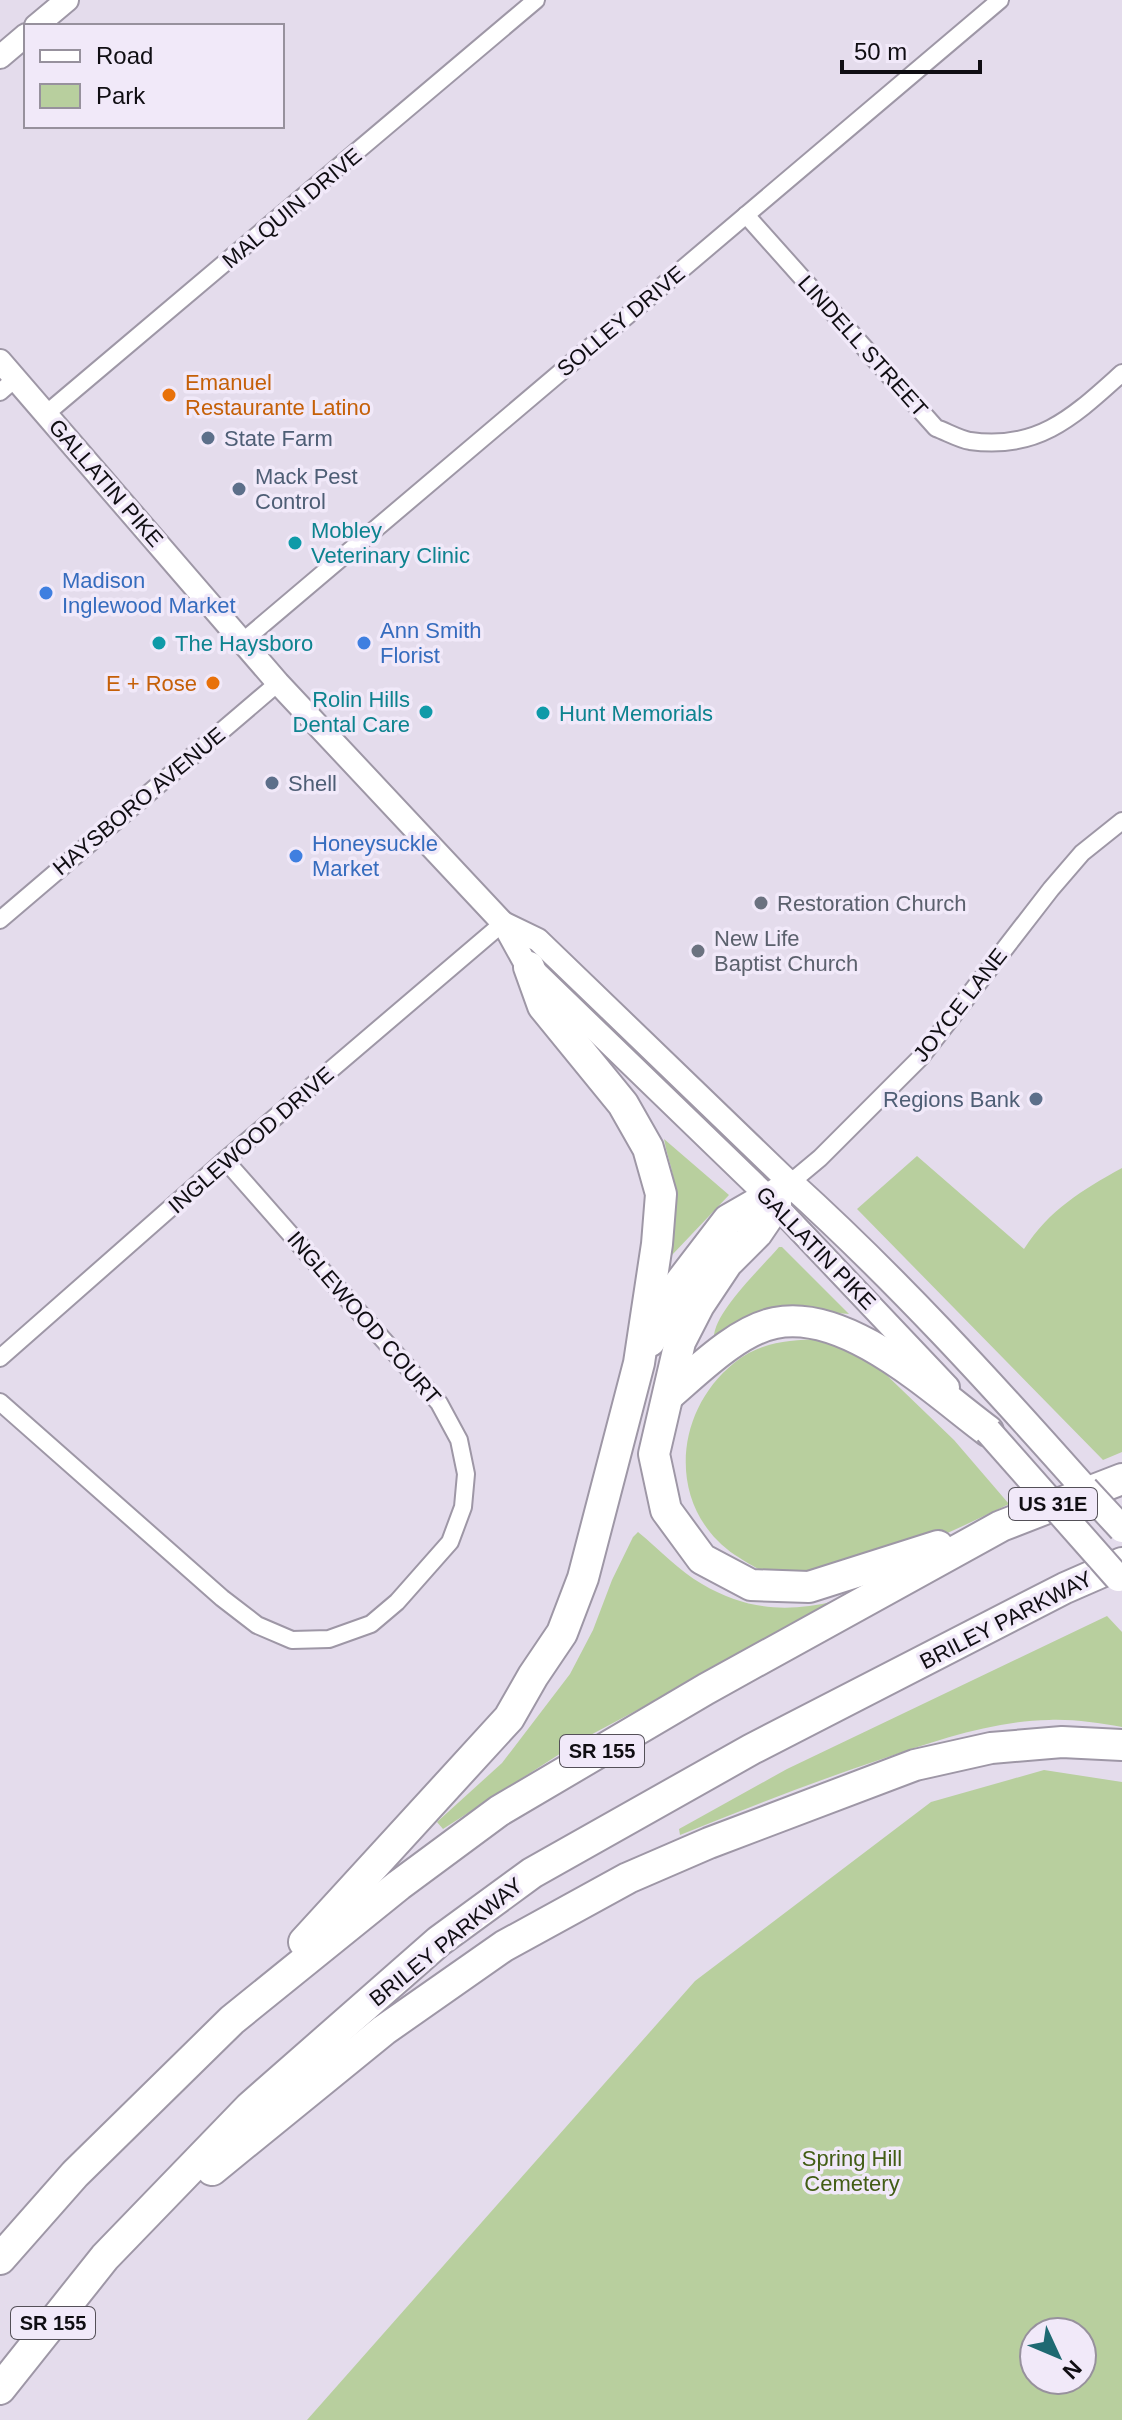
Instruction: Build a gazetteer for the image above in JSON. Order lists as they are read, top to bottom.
{
  "streets": {
    "highway": ["US 31E", "BRILEY PARKWAY", "SR 155"],
    "main road": ["GALLATIN PIKE"],
    "street": [
      "MALQUIN DRIVE",
      "SOLLEY DRIVE",
      "LINDELL STREET",
      "HAYSBORO AVENUE",
      "JOYCE LANE",
      "INGLEWOOD DRIVE",
      "INGLEWOOD COURT"
    ]
  },
  "crossings": [
    ["MALQUIN DRIVE", "GALLATIN PIKE"],
    ["SOLLEY DRIVE", "LINDELL STREET"],
    ["SOLLEY DRIVE", "GALLATIN PIKE"],
    ["GALLATIN PIKE", "HAYSBORO AVENUE"],
    ["GALLATIN PIKE", "JOYCE LANE"],
    ["GALLATIN PIKE", "INGLEWOOD DRIVE"],
    ["INGLEWOOD DRIVE", "INGLEWOOD COURT"],
    ["US 31E", "SR 155"]
  ],
  "parks": ["Spring Hill Cemetery"],
  "places": [
    "Emanuel Restaurante Latino",
    "State Farm",
    "Mack Pest Control",
    "Mobley Veterinary Clinic",
    "Madison Inglewood Market",
    "The Haysboro",
    "Ann Smith Florist",
    "E + Rose",
    "Rolin Hills Dental Care",
    "Hunt Memorials",
    "Shell",
    "Honeysuckle Market",
    "Restoration Church",
    "New Life Baptist Church",
    "Regions Bank"
  ],
  "legend": ["Road", "Park"],
  "scale_bar": "50 m",
  "north": "bottom right"
}
